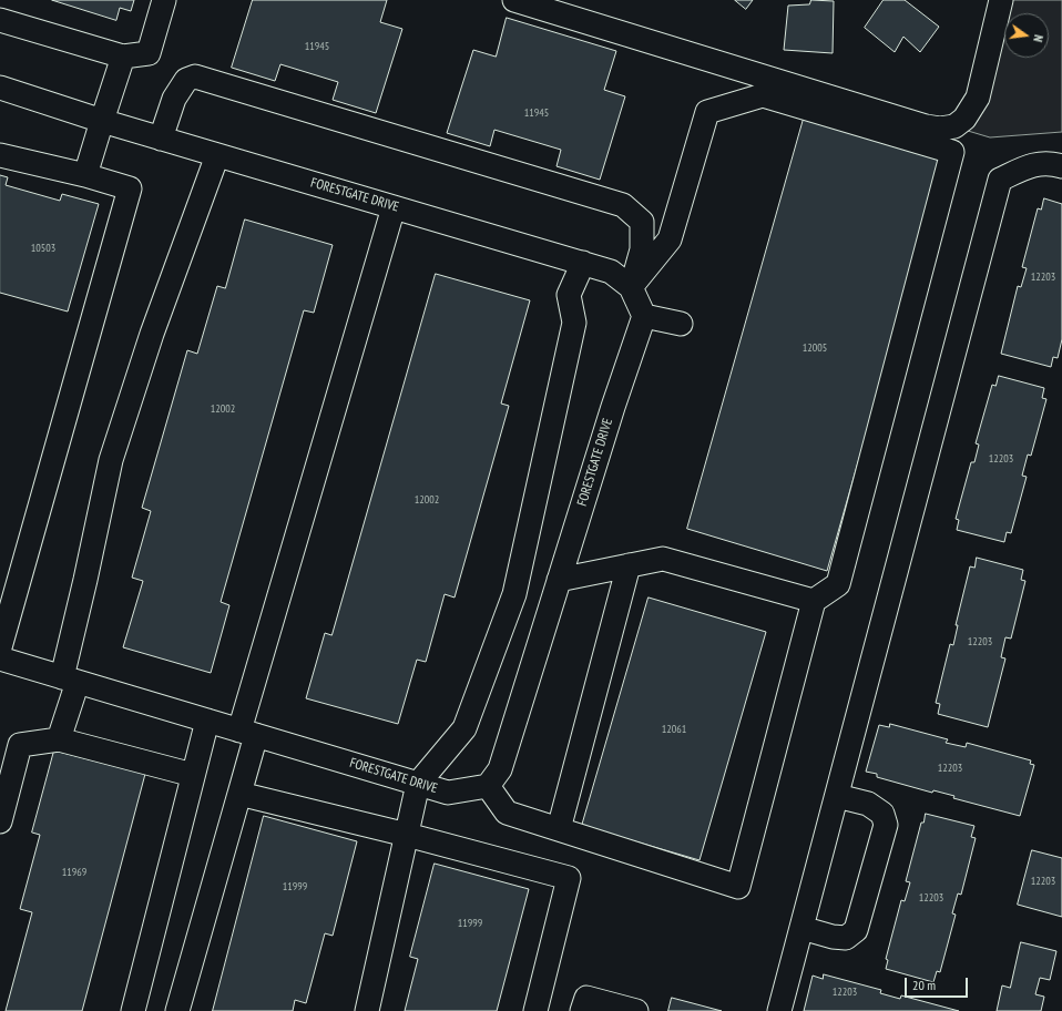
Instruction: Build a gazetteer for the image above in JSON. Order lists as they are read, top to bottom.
{
  "streets": {
    "street": ["FORESTGATE DRIVE"]
  },
  "house_numbers": [
    "11945",
    "11945",
    "10503",
    "12203",
    "12005",
    "12002",
    "12203",
    "12002",
    "12203",
    "12061",
    "12203",
    "11969",
    "12203",
    "11999",
    "12203",
    "11999",
    "12203"
  ],
  "scale_bar": "20 m",
  "north": "right"
}
